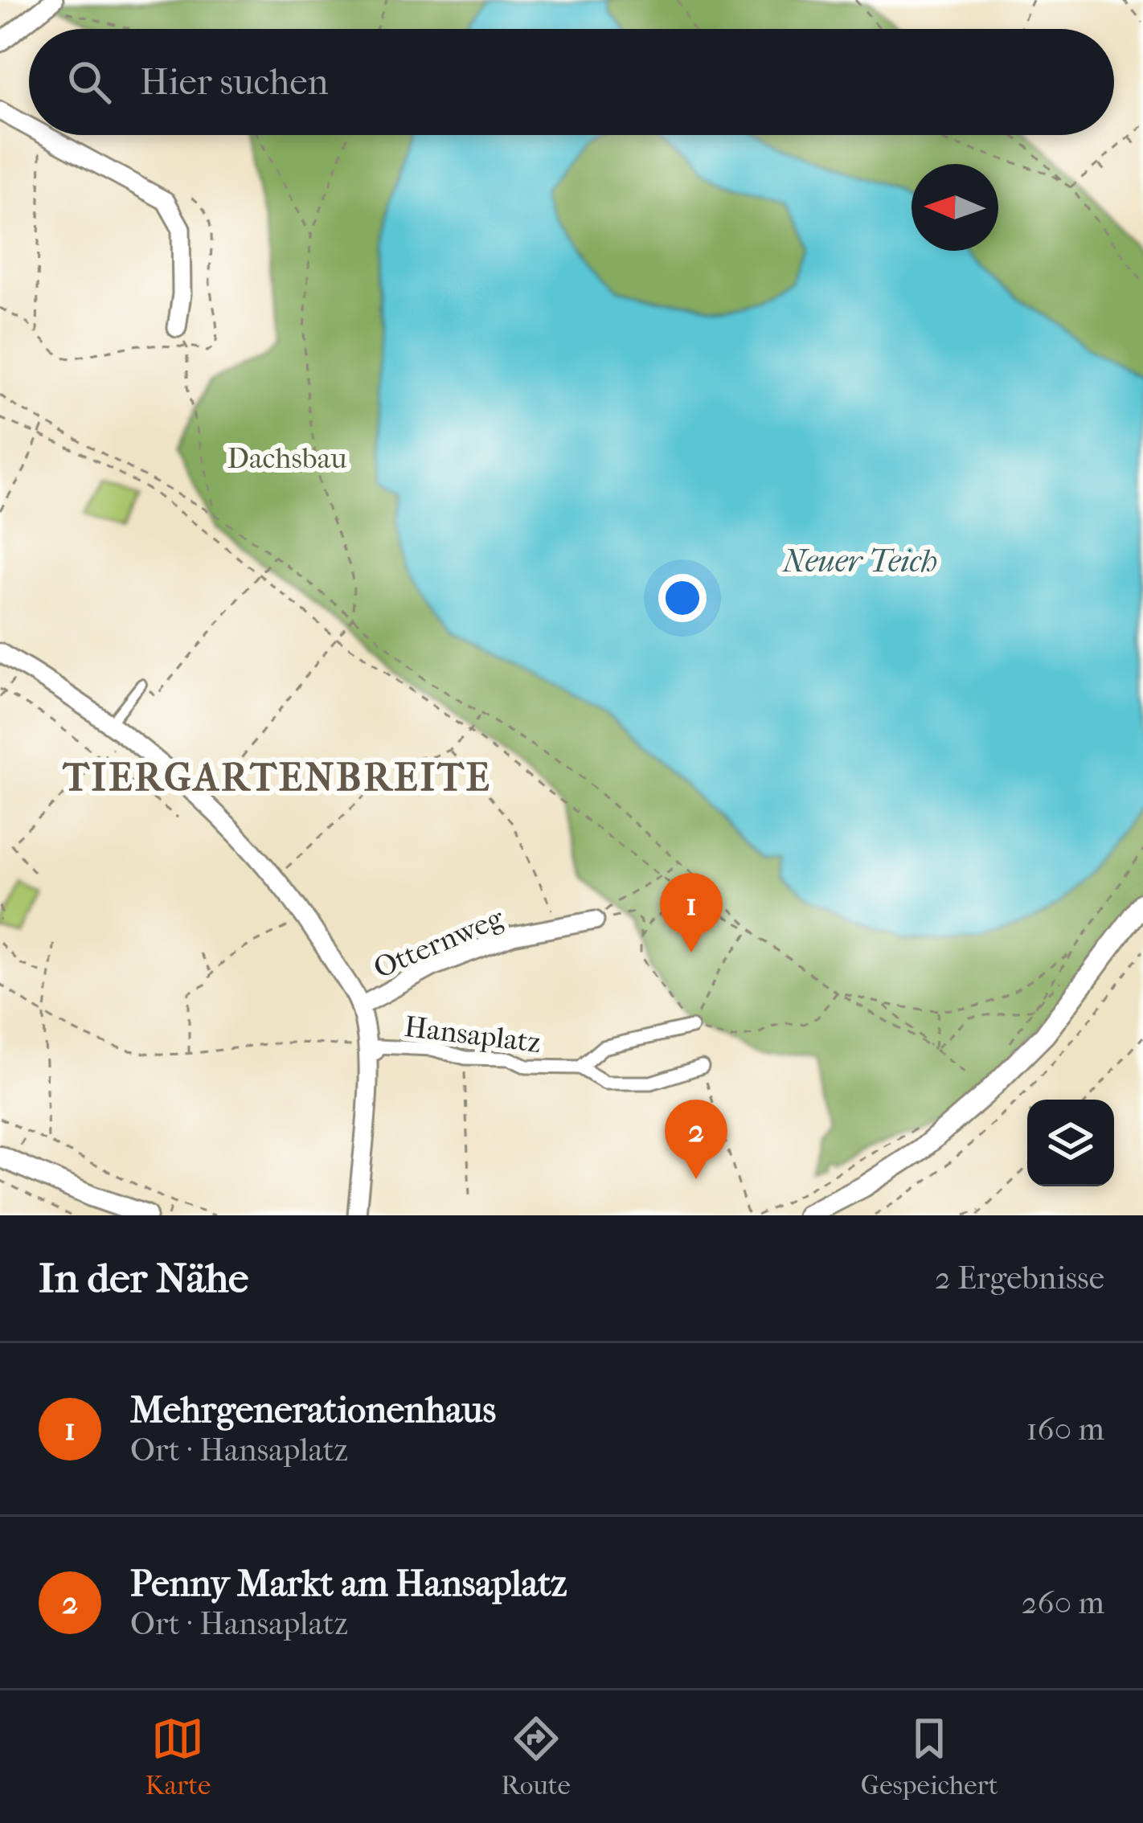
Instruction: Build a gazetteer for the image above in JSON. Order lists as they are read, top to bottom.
{
  "streets": {
    "street": ["Otternweg", "Hansaplatz"]
  },
  "districts": ["TIERGARTENBREITE"],
  "water": ["Neuer Teich"],
  "parks": ["Dachsbau"],
  "north": "left",
  "page": {
    "search": "Hier suchen",
    "pins": ["1", "2"],
    "heading": ["In der Nähe", "2 Ergebnisse"],
    "list": [
      {
        "mark": "1",
        "name": "Mehrgenerationenhaus",
        "note": "Ort · Hansaplatz",
        "value": "160 m"
      },
      {
        "mark": "2",
        "name": "Penny Markt am Hansaplatz",
        "note": "Ort · Hansaplatz",
        "value": "260 m"
      }
    ],
    "nav": ["Karte", "Route", "Gespeichert"]
  }
}
